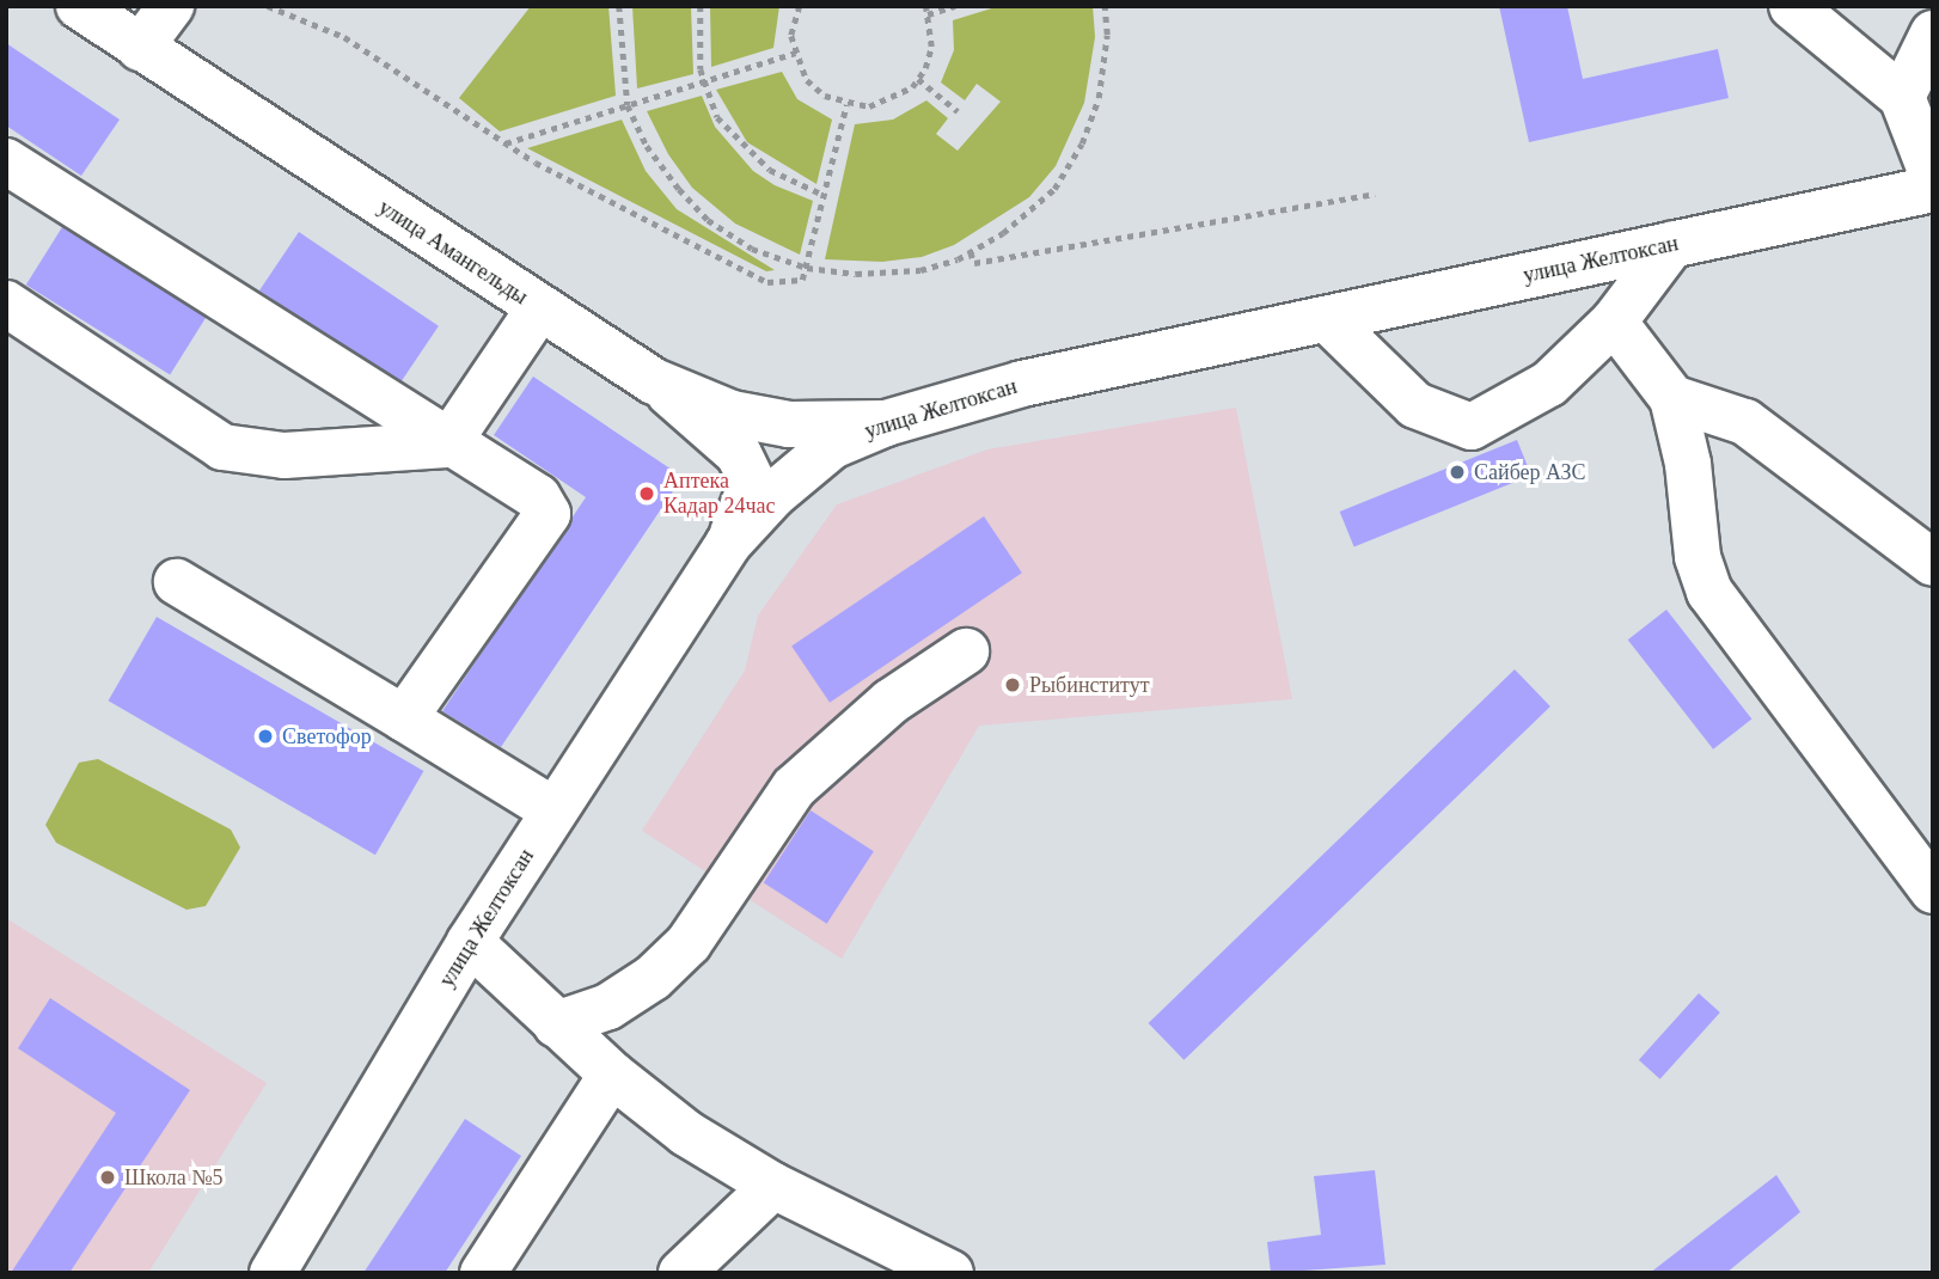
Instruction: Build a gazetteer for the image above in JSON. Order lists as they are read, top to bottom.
{
  "streets": {
    "main road": ["улица Амангельды", "улица Желтоксан"]
  },
  "crossings": [
    ["улица Амангельды", "улица Желтоксан"]
  ],
  "places": [
    "Сайбер АЗС",
    "Аптека Кадар 24час",
    "Рыбинститут",
    "Светофор",
    "Школа №5"
  ]
}
